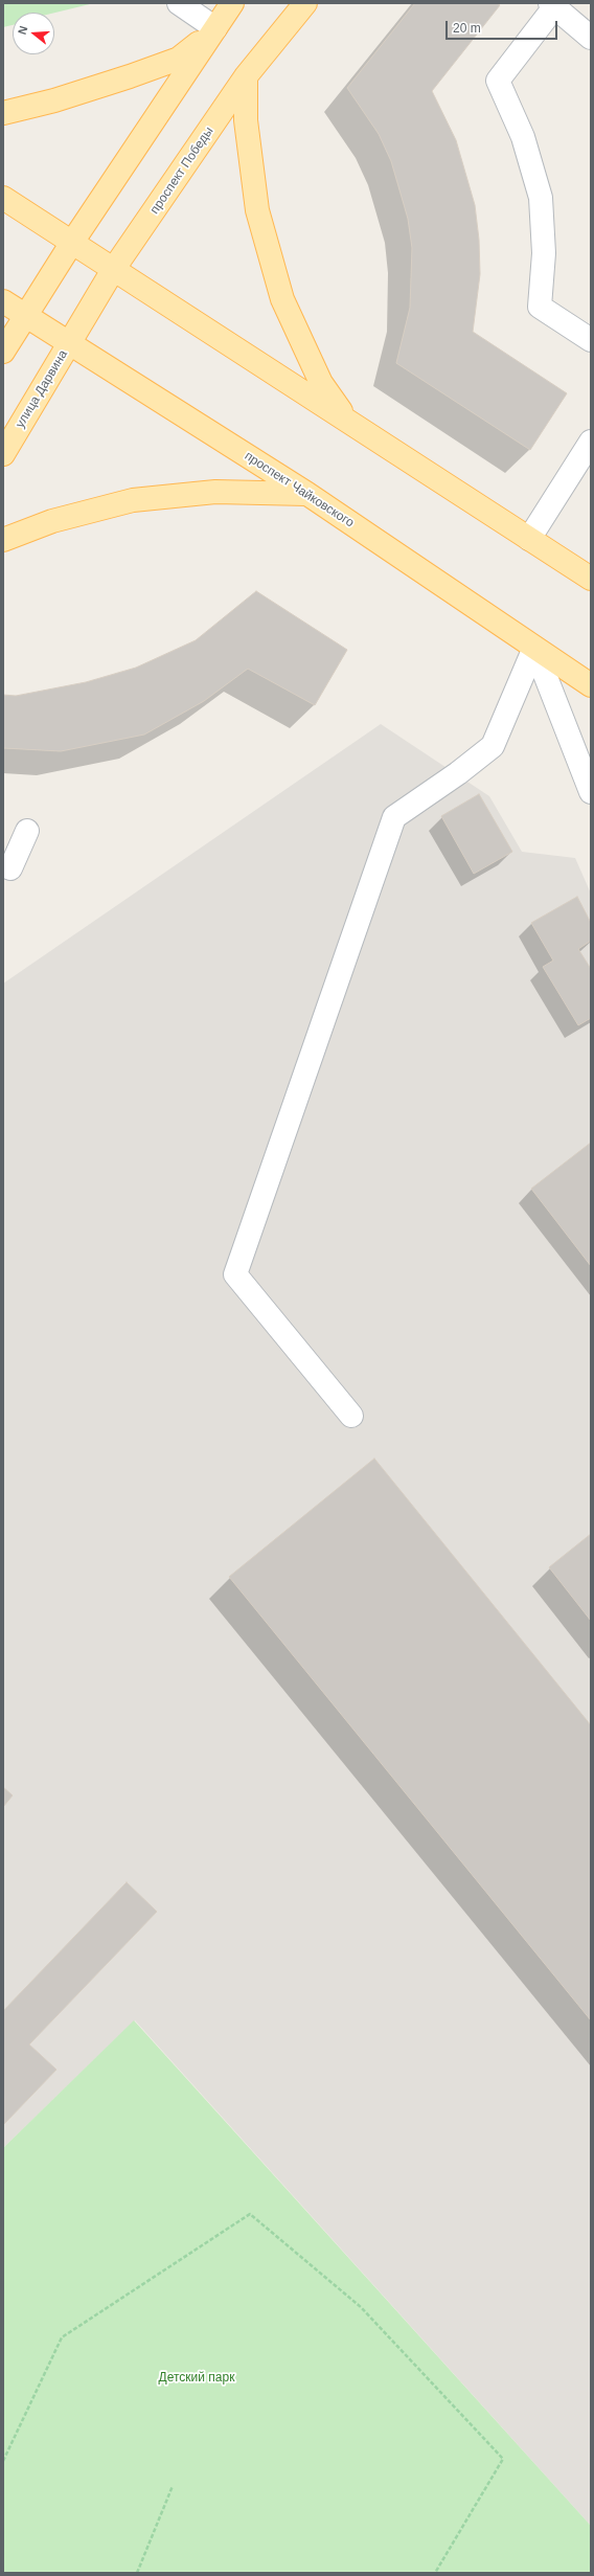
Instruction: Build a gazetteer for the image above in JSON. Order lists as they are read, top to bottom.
{
  "streets": {
    "main road": ["проспект Победы", "улица Дарвина", "проспект Чайковского"]
  },
  "crossings": [
    ["проспект Победы", "улица Дарвина"],
    ["проспект Победы", "проспект Чайковского"],
    ["улица Дарвина", "проспект Чайковского"]
  ],
  "parks": ["Детский парк"],
  "scale_bar": "20 m",
  "north": "left"
}
